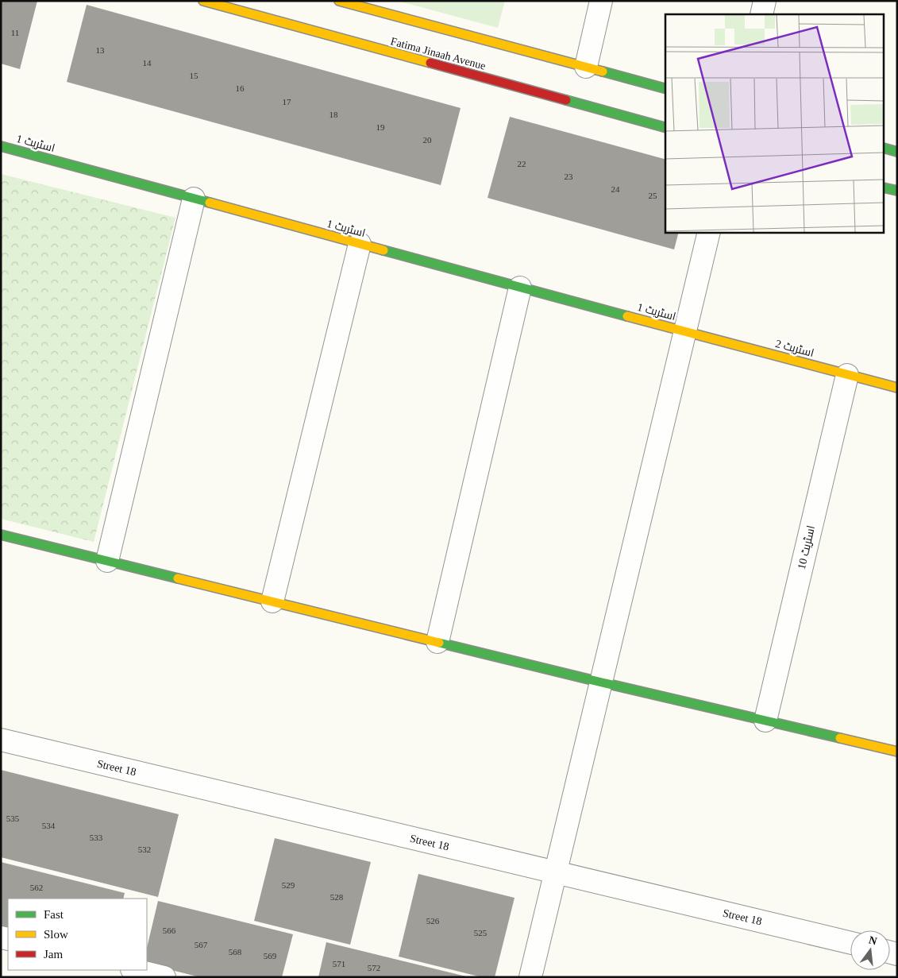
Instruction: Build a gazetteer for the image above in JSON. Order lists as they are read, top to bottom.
{
  "streets": {
    "street": [
      "Fatima Jinaah Avenue",
      "اسٹریٹ 1",
      "اسٹریٹ 2",
      "اسٹریٹ 10",
      "Street 18"
    ]
  },
  "crossings": [
    ["اسٹریٹ 1", "اسٹریٹ 2"],
    ["اسٹریٹ 2", "اسٹریٹ 10"]
  ],
  "house_numbers": [
    "11",
    "13",
    "14",
    "15",
    "16",
    "17",
    "18",
    "19",
    "20",
    "22",
    "23",
    "24",
    "25",
    "535",
    "534",
    "533",
    "532",
    "529",
    "562",
    "528",
    "526",
    "566",
    "525",
    "567",
    "568",
    "569",
    "571",
    "572"
  ],
  "legend": ["Fast", "Slow", "Jam"],
  "north": "top"
}
